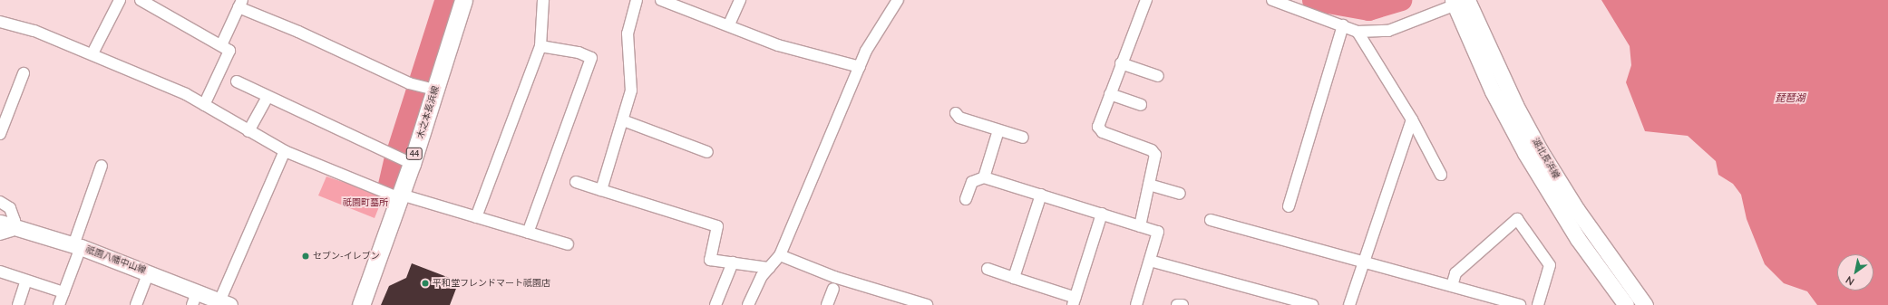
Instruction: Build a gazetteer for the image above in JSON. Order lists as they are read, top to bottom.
{
  "streets": {
    "main road": [
      "木之本長浜線",
      "44",
      "湖北長浜線",
      "祇園八幡中山線"
    ]
  },
  "water": ["琵琶湖"],
  "parks": ["祇園町墓所"],
  "places": ["セブン-イレブン", "平和堂フレンドマート祇園店"],
  "north": "bottom left"
}
